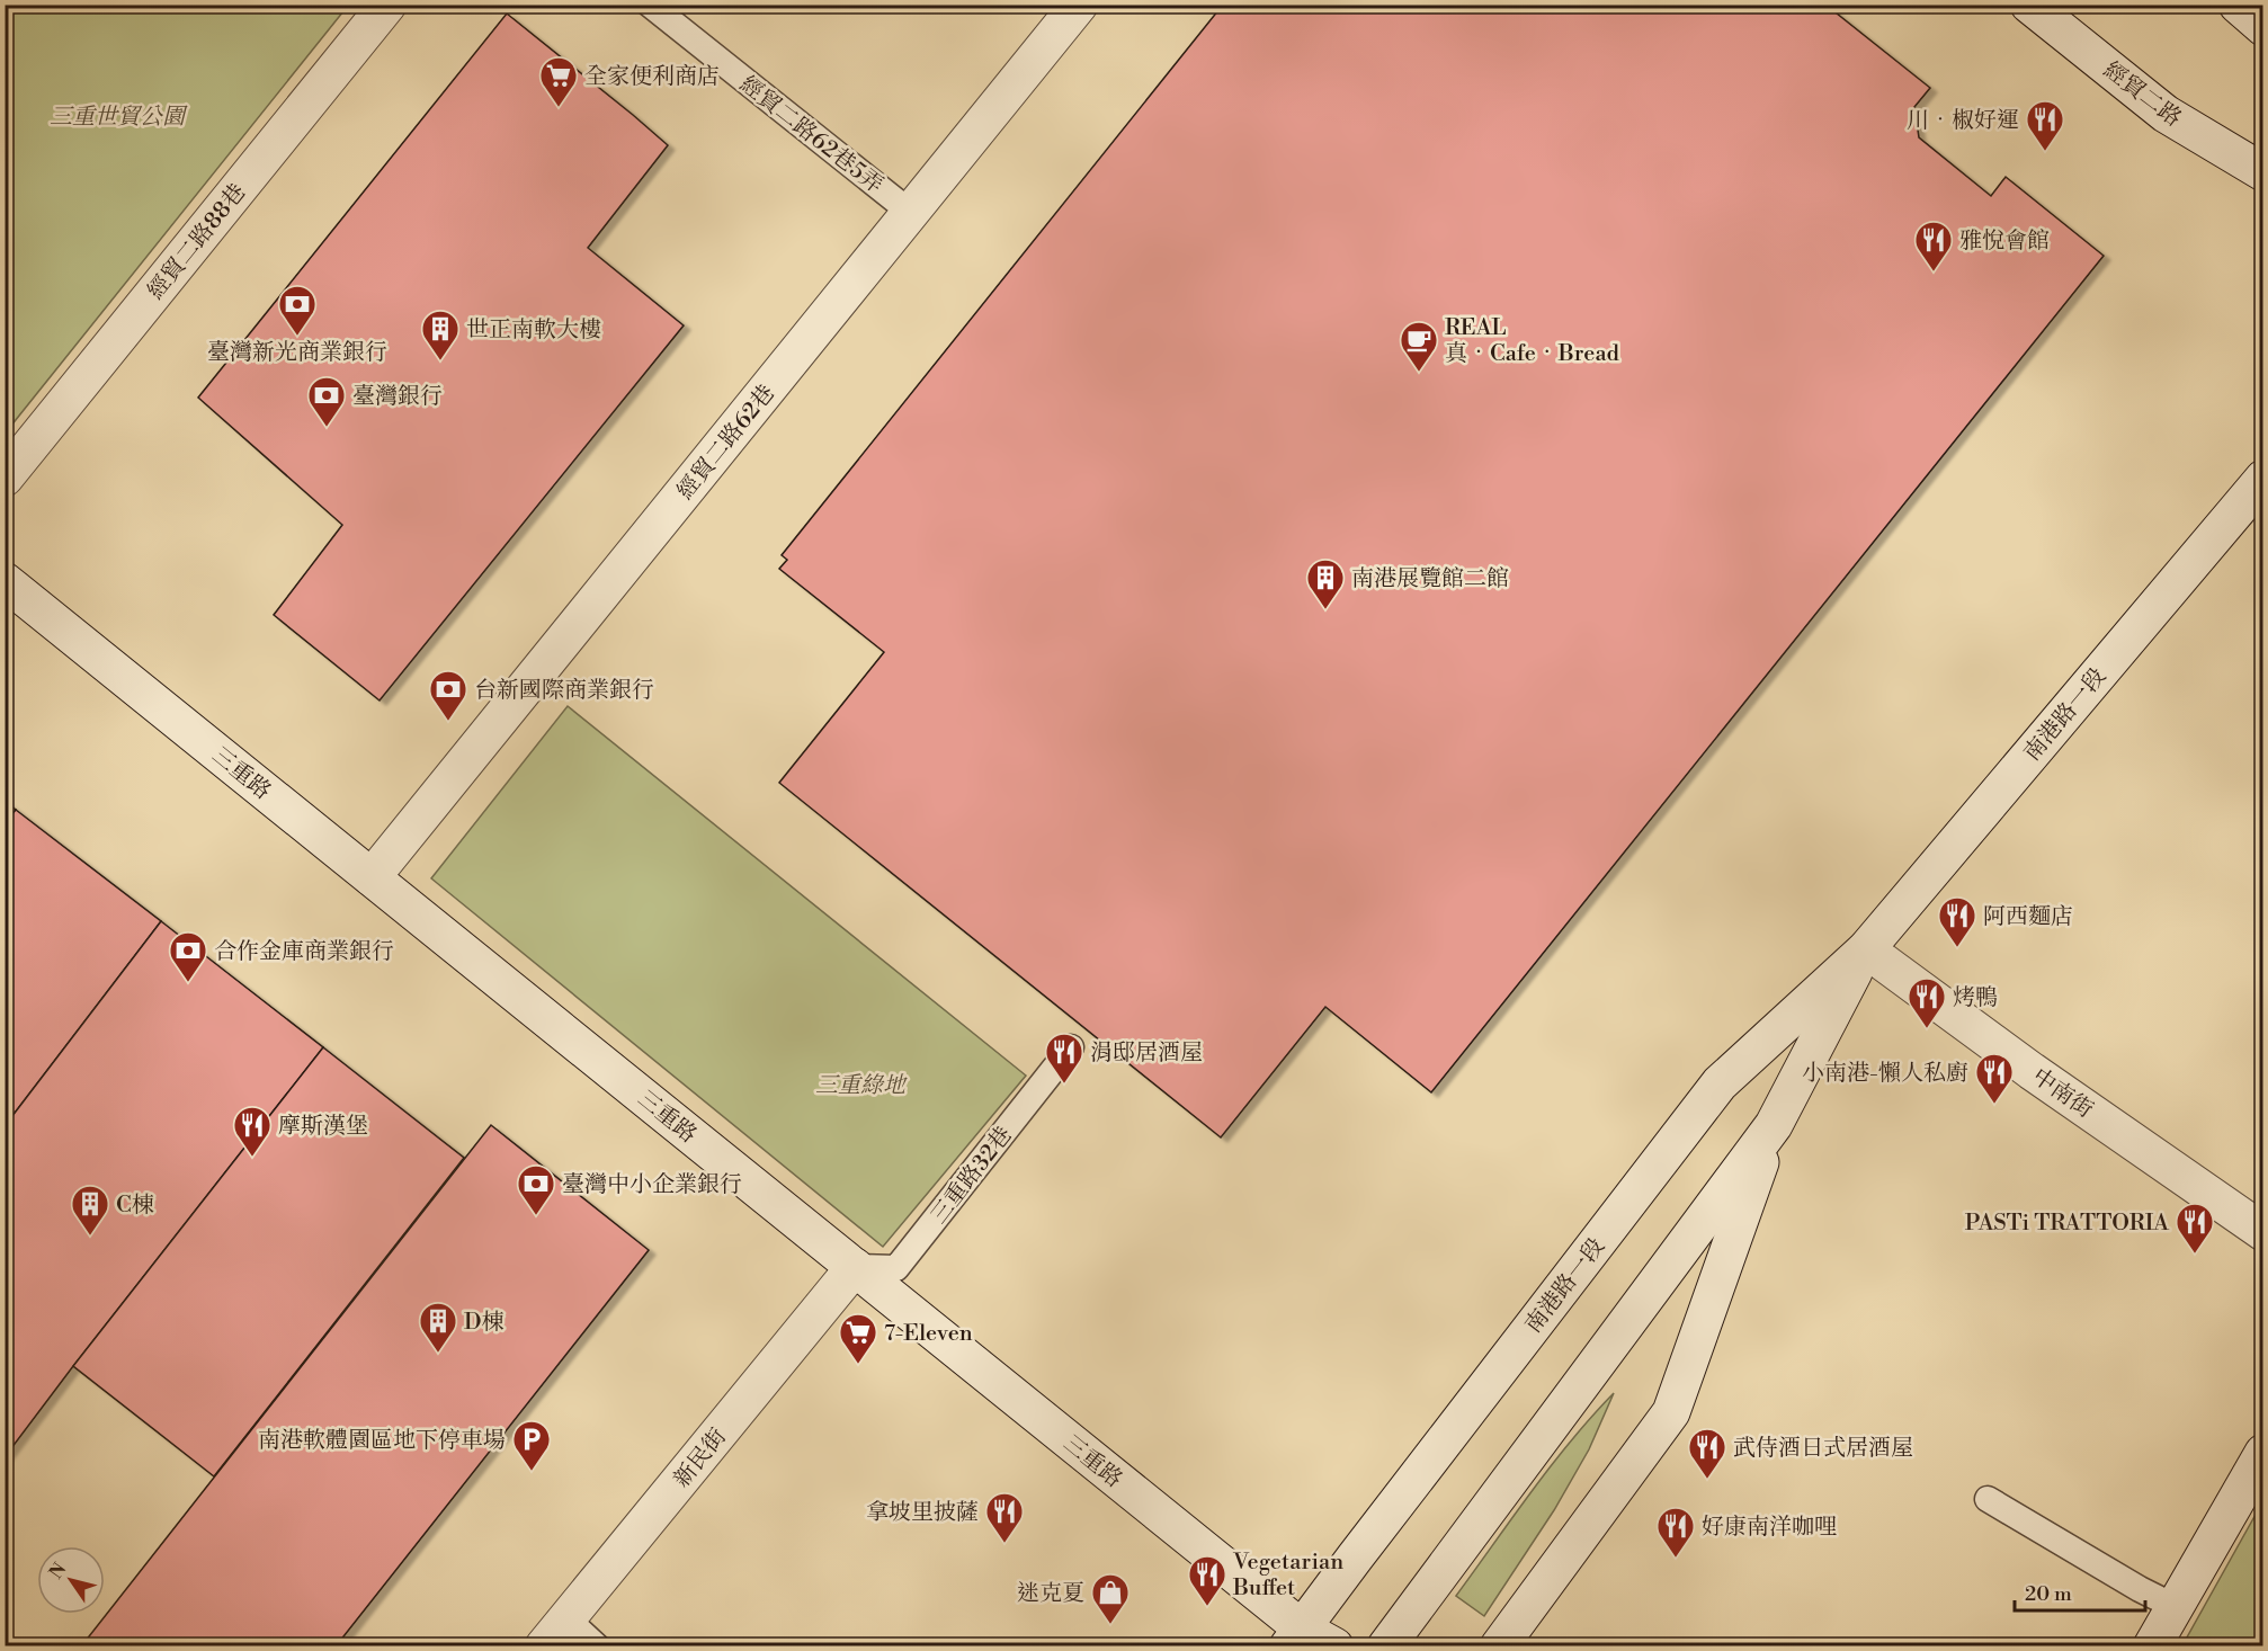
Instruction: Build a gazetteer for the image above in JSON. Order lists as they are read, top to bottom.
{
  "streets": {
    "street": [
      "經貿二路",
      "經貿二路88巷",
      "經貿二路62巷",
      "南港路一段",
      "三重路",
      "中南街",
      "新民街"
    ],
    "lane": ["經貿二路62巷5弄", "三重路32巷"]
  },
  "crossings": [
    ["經貿二路62巷5弄", "經貿二路62巷"],
    ["經貿二路62巷", "三重路"],
    ["南港路一段", "三重路"],
    ["南港路一段", "中南街"],
    ["三重路", "三重路32巷"],
    ["三重路", "新民街"],
    ["三重路32巷", "新民街"]
  ],
  "parks": ["三重世貿公園", "三重綠地"],
  "places": {
    "supermarket": ["全家便利商店", "7-Eleven"],
    "restaurant": [
      "川．椒好運",
      "雅悅會館",
      "阿西麵店",
      "烤鴨",
      "涓邸居酒屋",
      "小南港-懶人私廚",
      "摩斯漢堡",
      "PASTi TRATTORIA",
      "武侍酒日式居酒屋",
      "拿坡里披薩",
      "好康南洋咖哩",
      "Vegetarian Buffet"
    ],
    "bank": [
      "臺灣新光商業銀行",
      "臺灣銀行",
      "台新國際商業銀行",
      "合作金庫商業銀行",
      "臺灣中小企業銀行"
    ],
    "building": [
      "世正南軟大樓",
      "南港展覽館二館",
      "C棟",
      "D棟"
    ],
    "cafe": ["REAL 真‧Cafe‧Bread"],
    "parking": ["南港軟體園區地下停車場"],
    "shop": ["迷克夏"]
  },
  "scale_bar": "20 m",
  "north": "top left"
}
